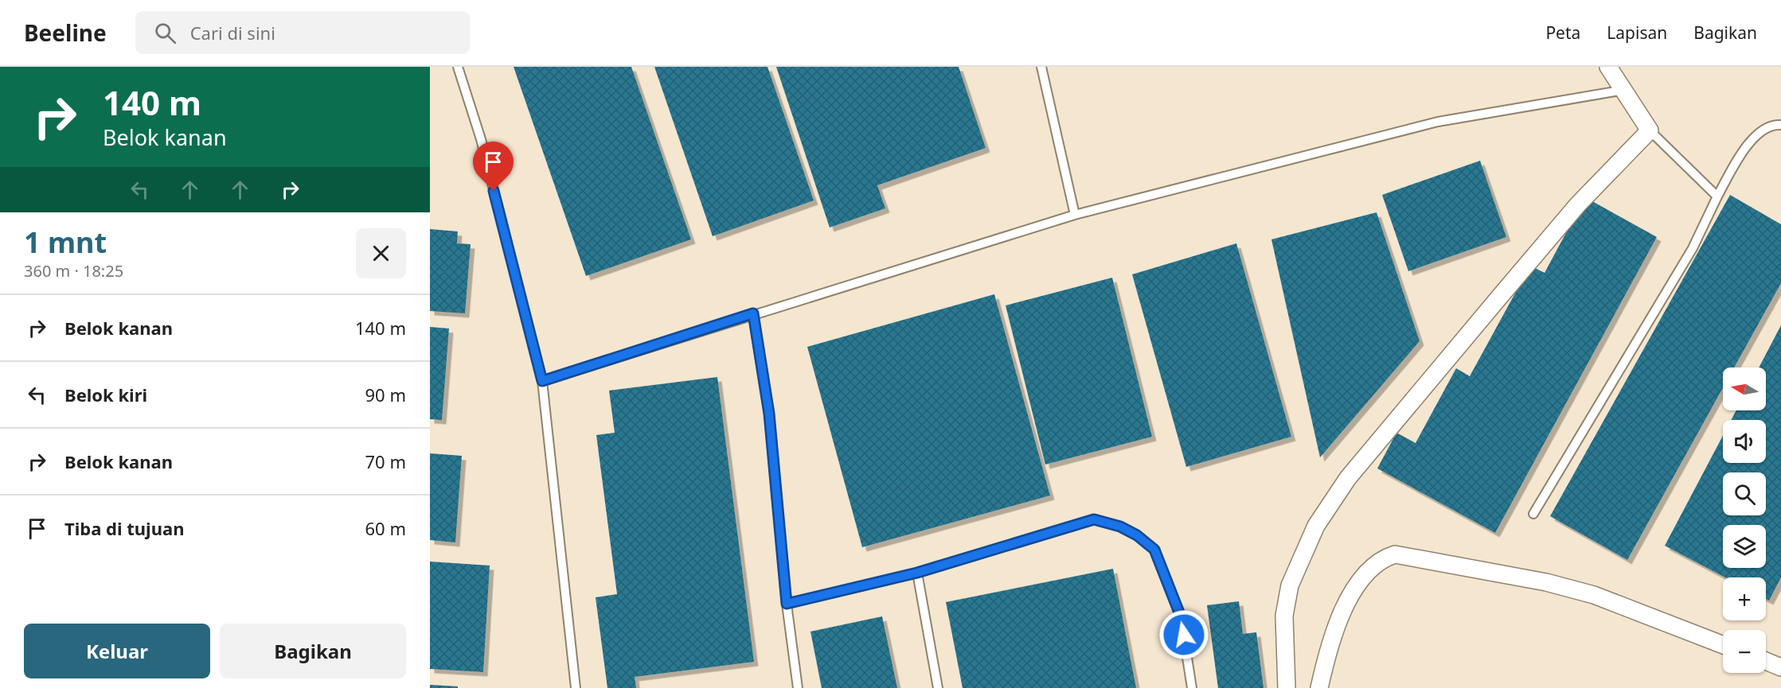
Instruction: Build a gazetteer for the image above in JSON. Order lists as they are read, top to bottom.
{
  "north": "left",
  "page": {
    "header": "Beeline",
    "search": "Cari di sini",
    "nav": ["Peta", "Lapisan", "Bagikan"],
    "turn": ["140 m", "Belok kanan"],
    "heading": ["1 mnt", "360 m · 18:25"],
    "list": [
      {
        "name": "Belok kanan",
        "value": "140 m"
      },
      {
        "name": "Belok kiri",
        "value": "90 m"
      },
      {
        "name": "Belok kanan",
        "value": "70 m"
      },
      {
        "name": "Tiba di tujuan",
        "value": "60 m"
      }
    ],
    "map_buttons": ["+", "−"],
    "buttons": ["Keluar", "Bagikan"]
  }
}
